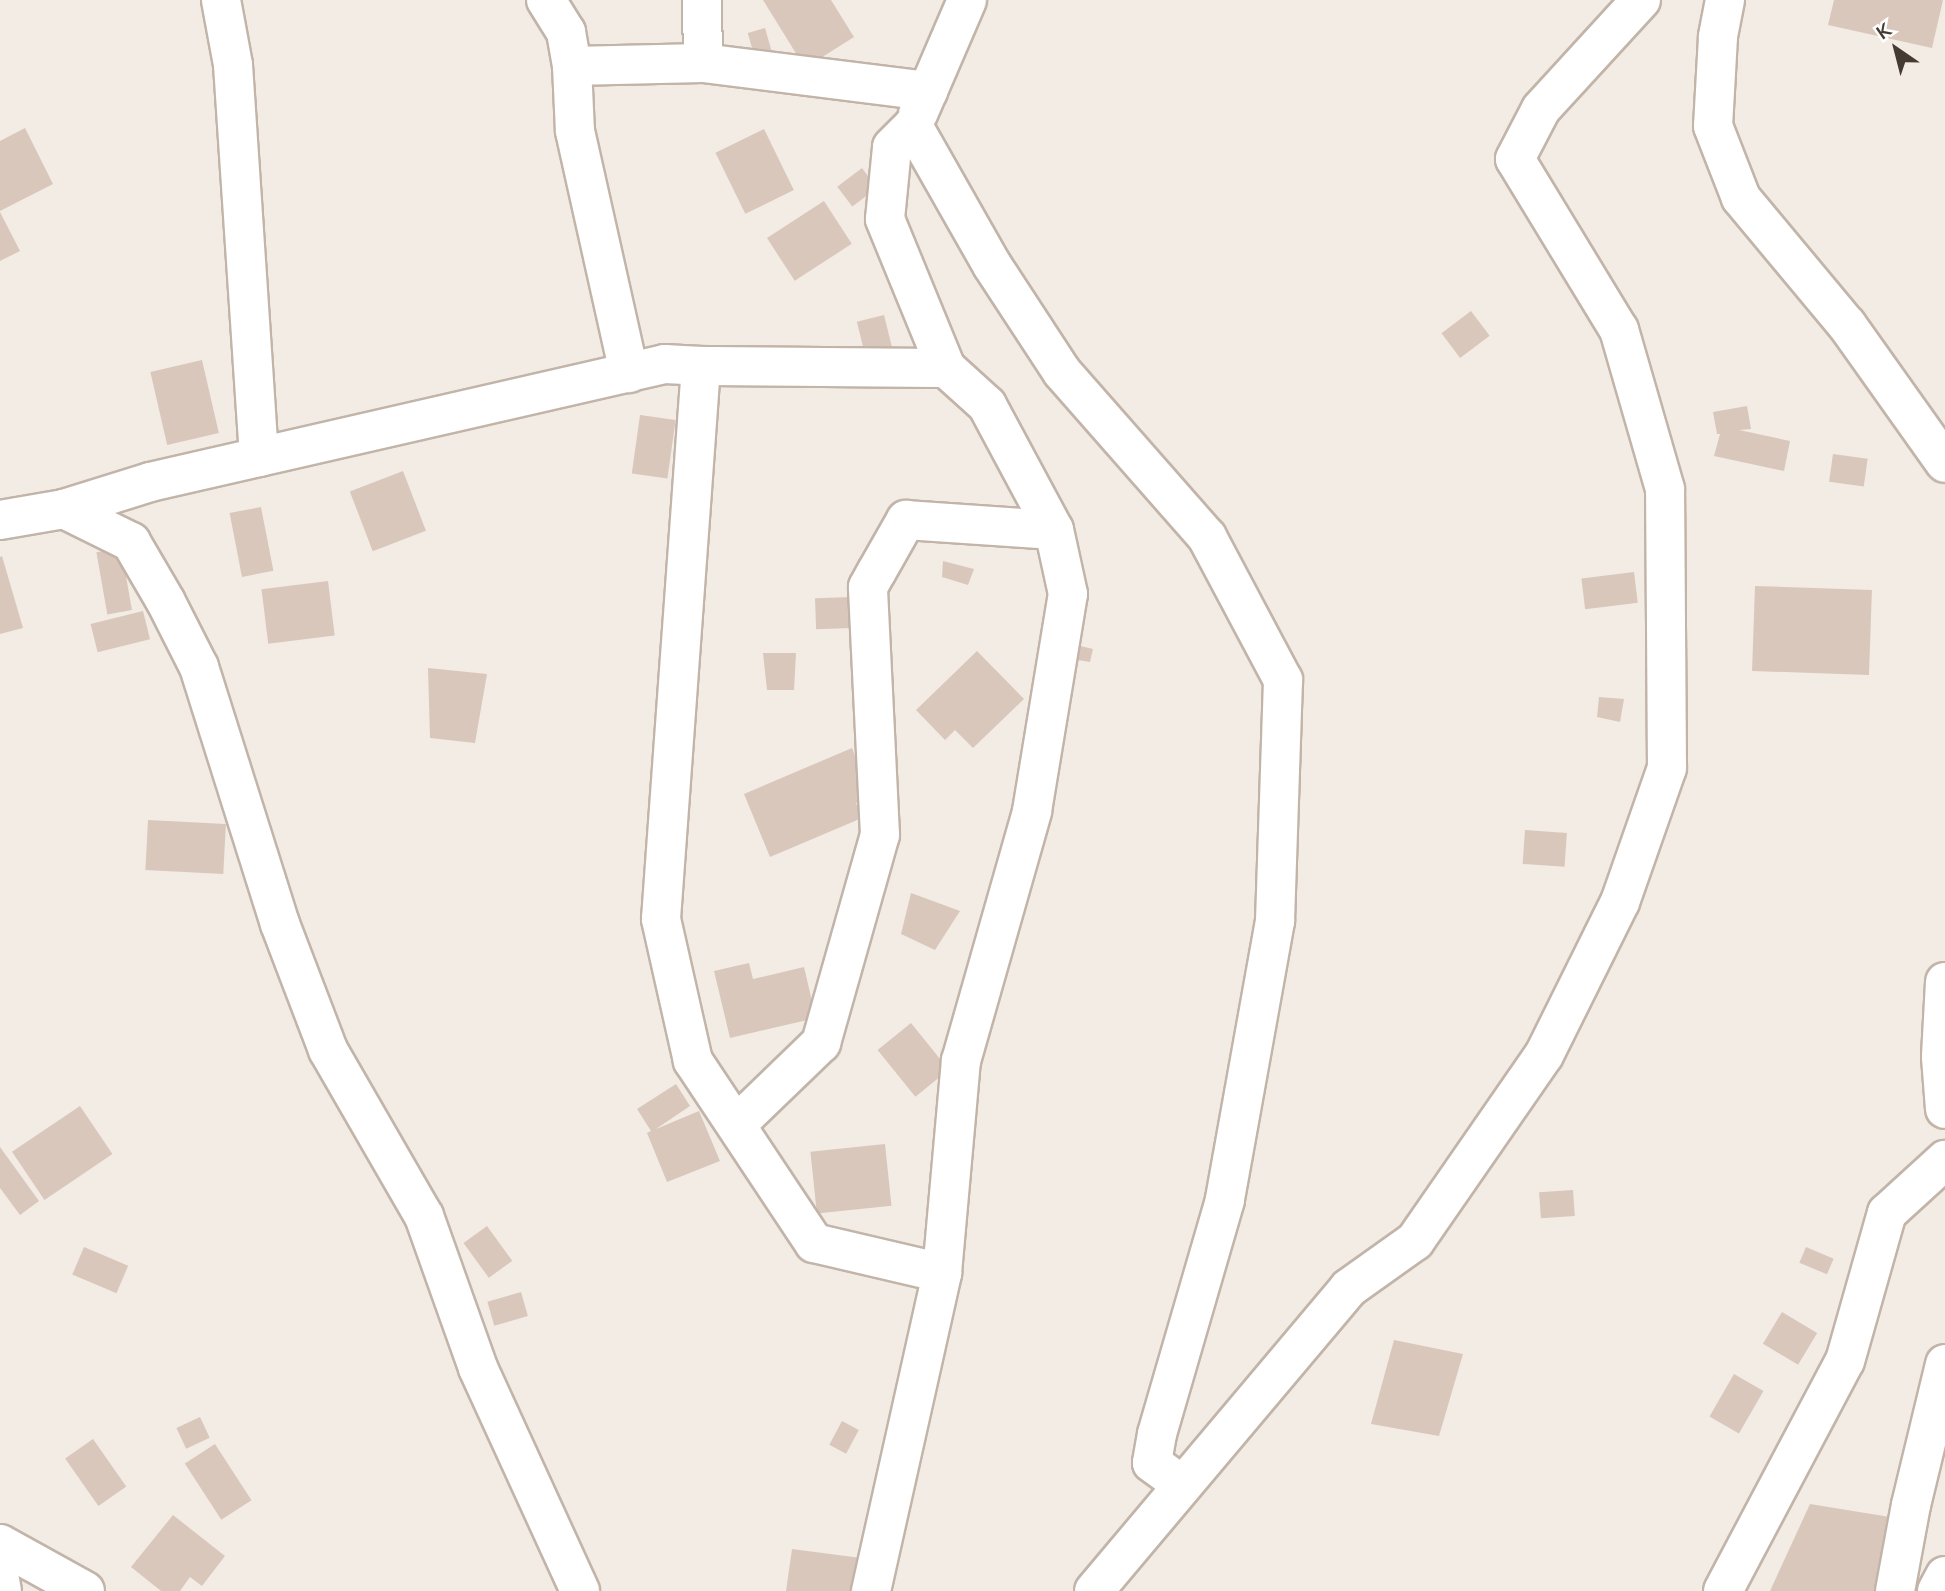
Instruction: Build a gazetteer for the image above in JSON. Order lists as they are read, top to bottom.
{
  "north": "top left"
}
